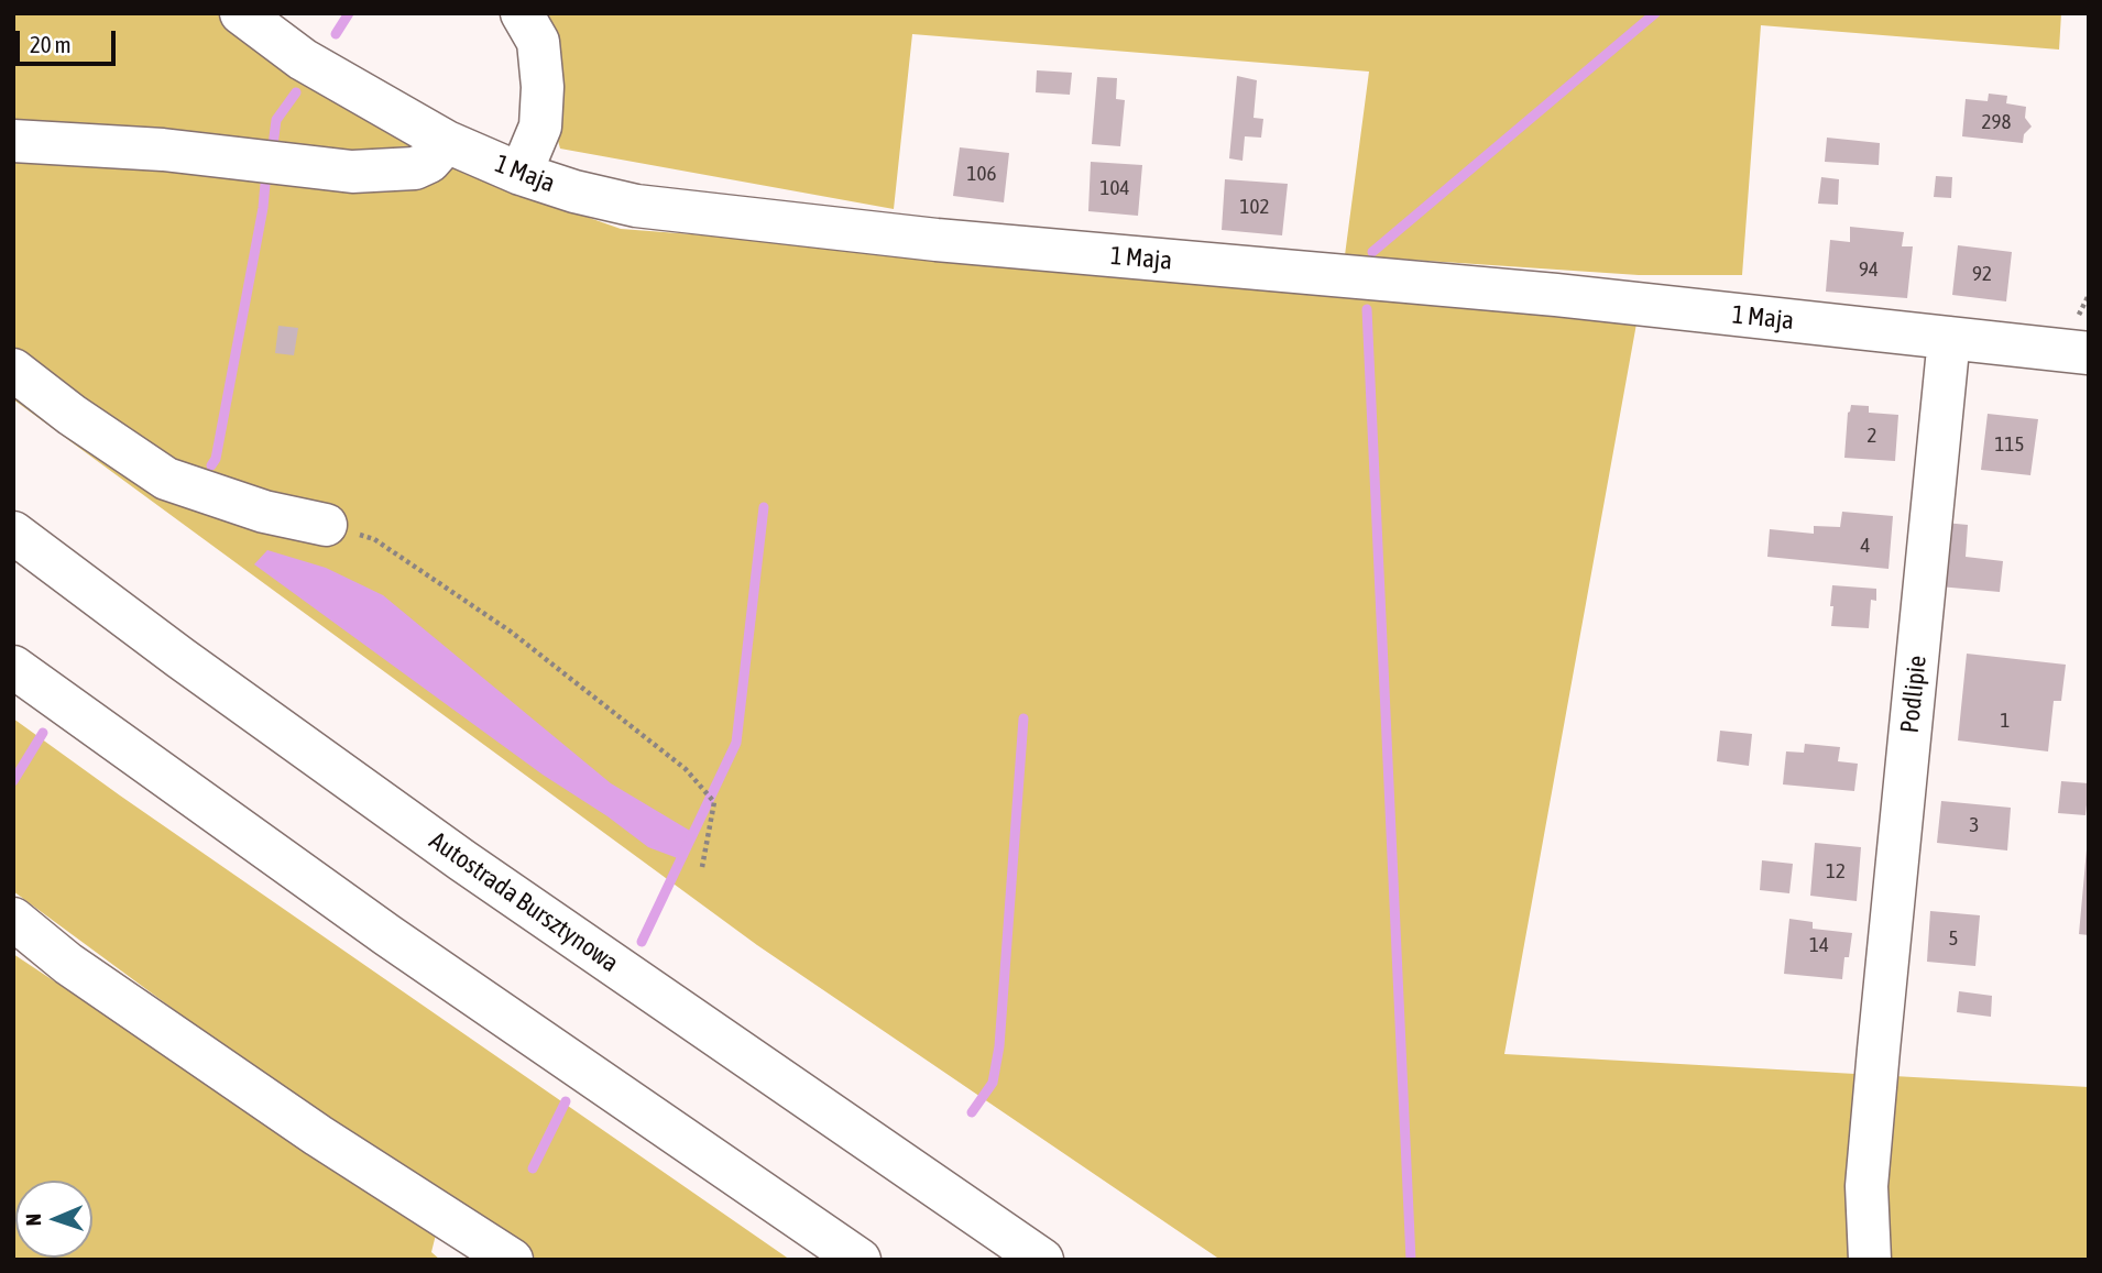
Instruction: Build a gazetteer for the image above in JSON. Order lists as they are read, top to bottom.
{
  "streets": {
    "main road": ["1 Maja", "Podlipie", "Autostrada Bursztynowa"]
  },
  "crossings": [
    ["1 Maja", "Podlipie"]
  ],
  "house_numbers": [
    "298",
    "106",
    "104",
    "102",
    "94",
    "92",
    "2",
    "115",
    "4",
    "1",
    "3",
    "12",
    "5",
    "14"
  ],
  "scale_bar": "20 m",
  "north": "left"
}
